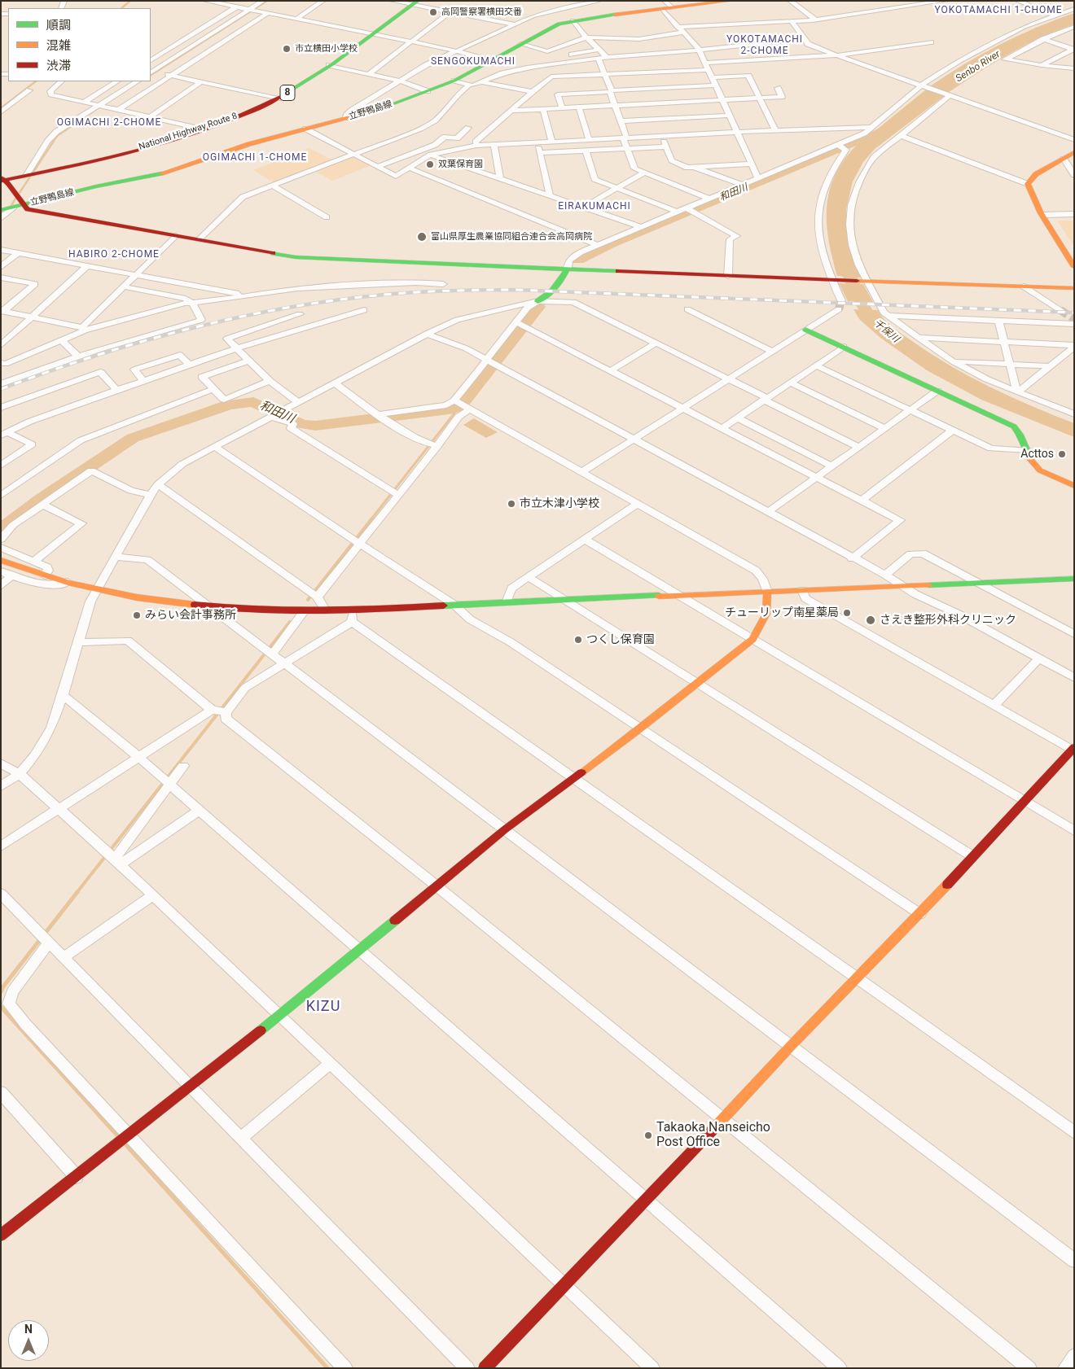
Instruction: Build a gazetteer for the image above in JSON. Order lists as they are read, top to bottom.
{
  "streets": {
    "main road": ["8", "立野鴨島線", "National Highway Route 8"]
  },
  "districts": [
    "YOKOTAMACHI 1-CHOME",
    "YOKOTAMACHI 2-CHOME",
    "SENGOKUMACHI",
    "OGIMACHI 2-CHOME",
    "OGIMACHI 1-CHOME",
    "EIRAKUMACHI",
    "HABIRO 2-CHOME",
    "KIZU"
  ],
  "water": ["Senbo River", "和田川", "千保川"],
  "places": [
    "高岡警察署横田交番",
    "市立横田小学校",
    "双葉保育園",
    "富山県厚生農業協同組合連合会高岡病院",
    "Acttos",
    "市立木津小学校",
    "チューリップ南星薬局",
    "みらい会計事務所",
    "さえき整形外科クリニック",
    "つくし保育園",
    "Takaoka Nanseicho Post Office"
  ],
  "legend": ["順調", "混雑", "渋滞"],
  "north": "top"
}
